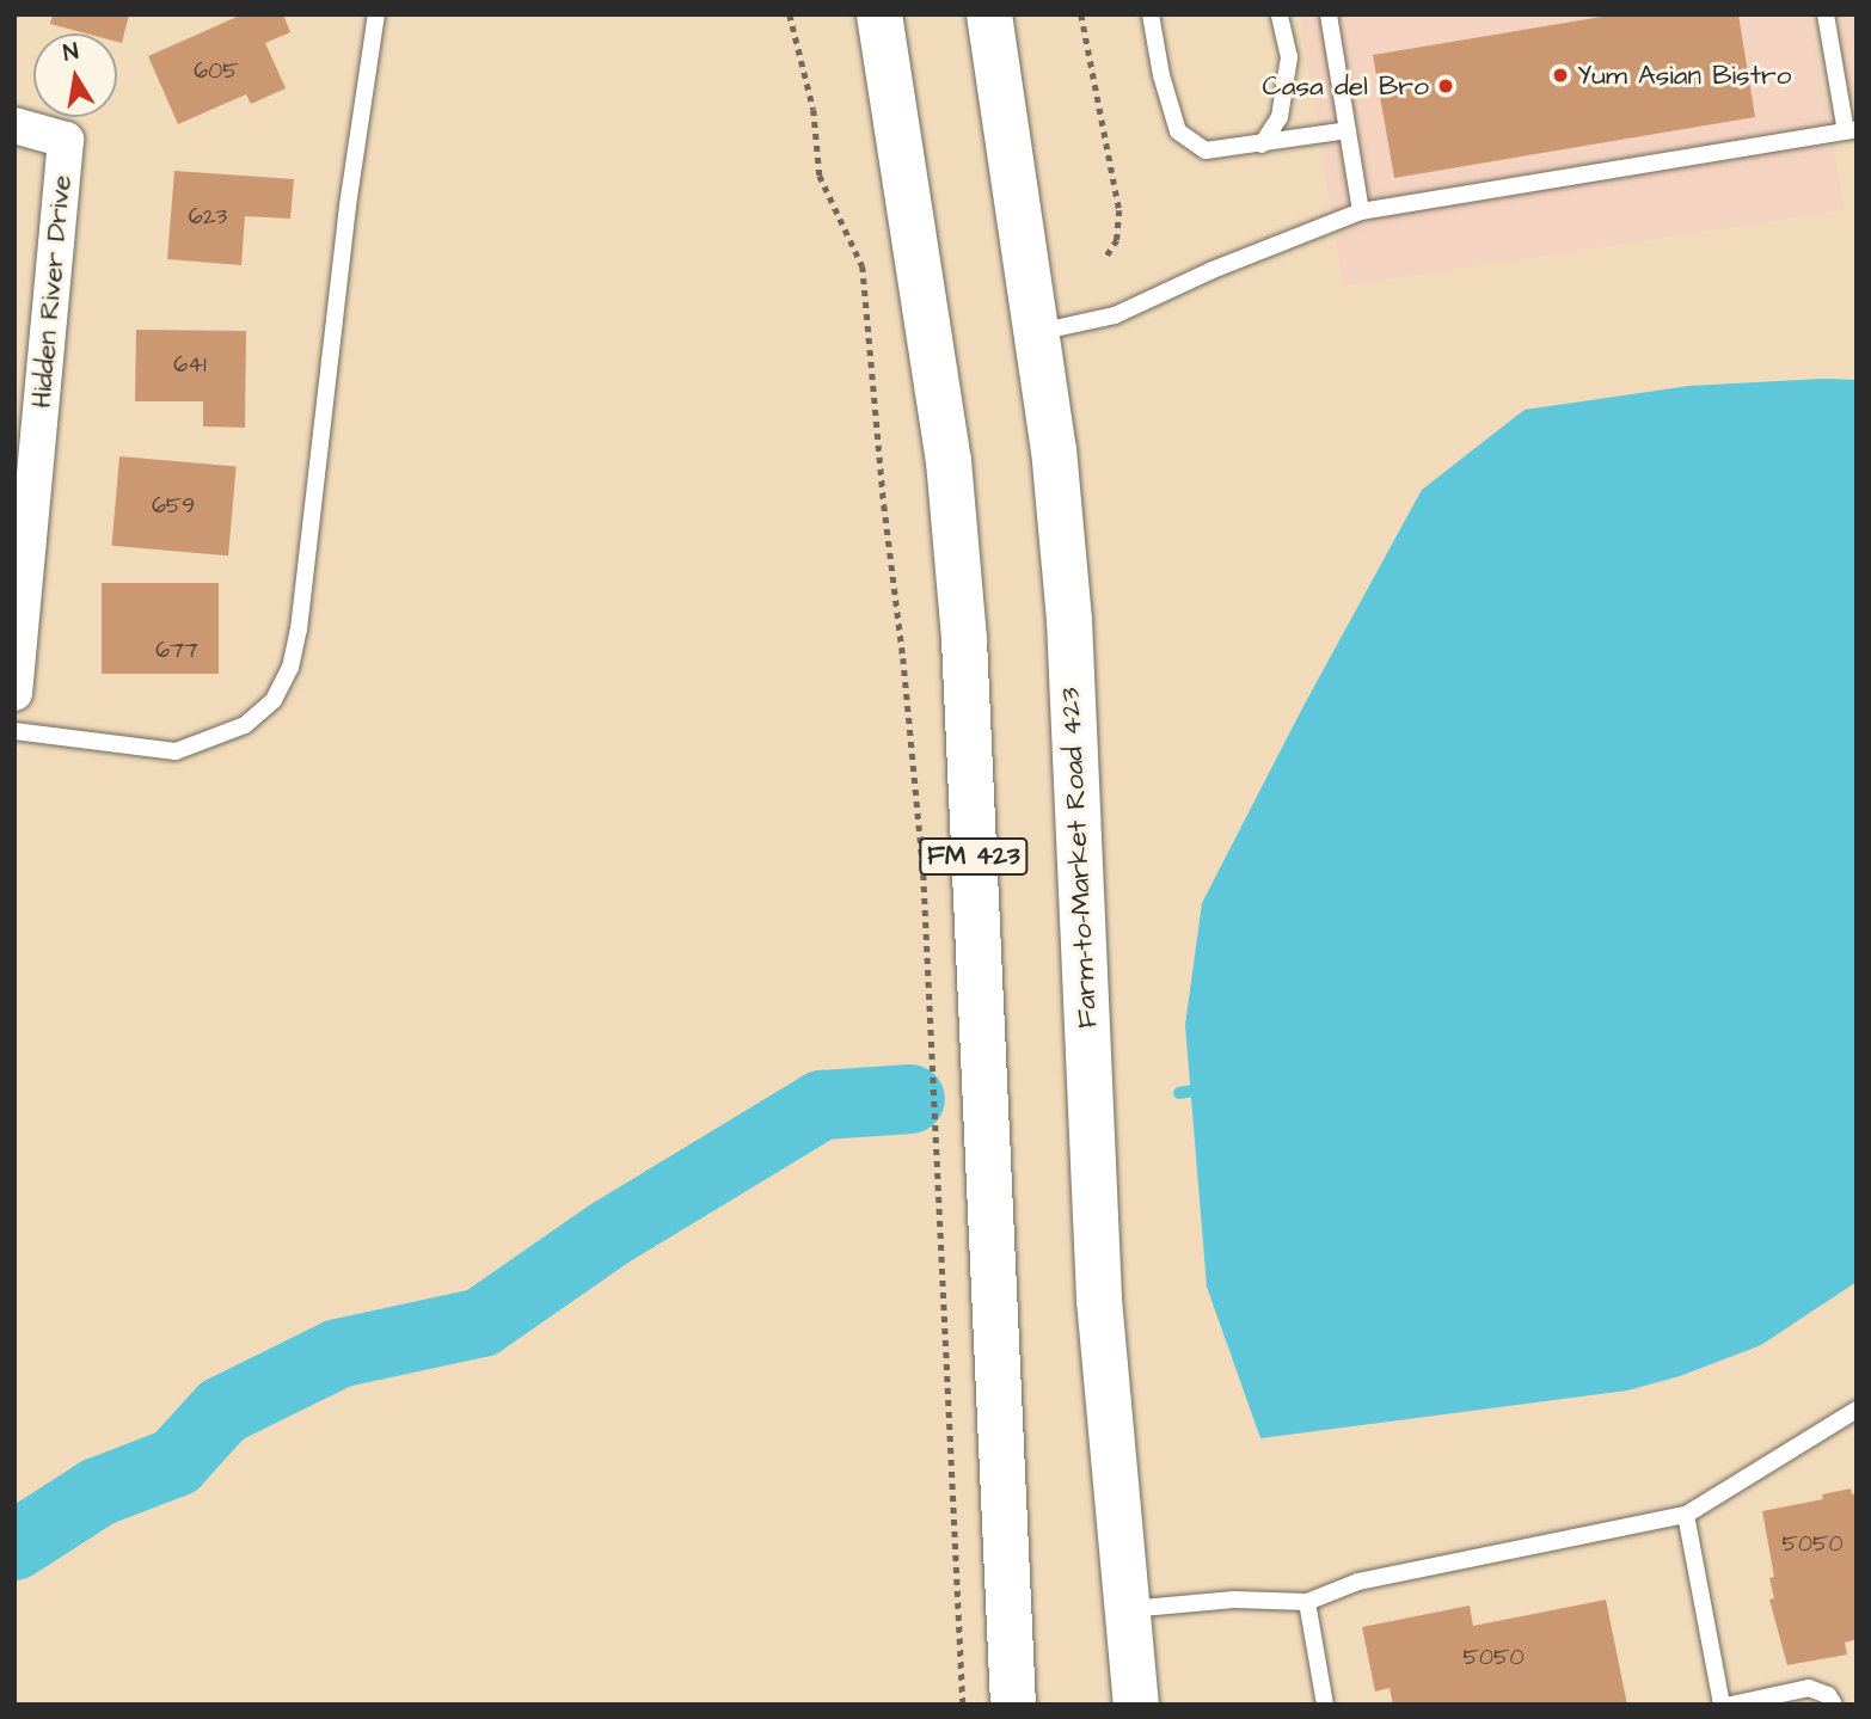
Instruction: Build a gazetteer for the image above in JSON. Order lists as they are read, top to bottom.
{
  "streets": {
    "main road": ["FM 423", "Farm-to-Market Road 423"],
    "street": ["Hidden River Drive"]
  },
  "places": ["Yum Asian Bistro", "Casa del Bro"],
  "house_numbers": [
    "605",
    "623",
    "641",
    "659",
    "677",
    "5050",
    "5050"
  ],
  "north": "top"
}
